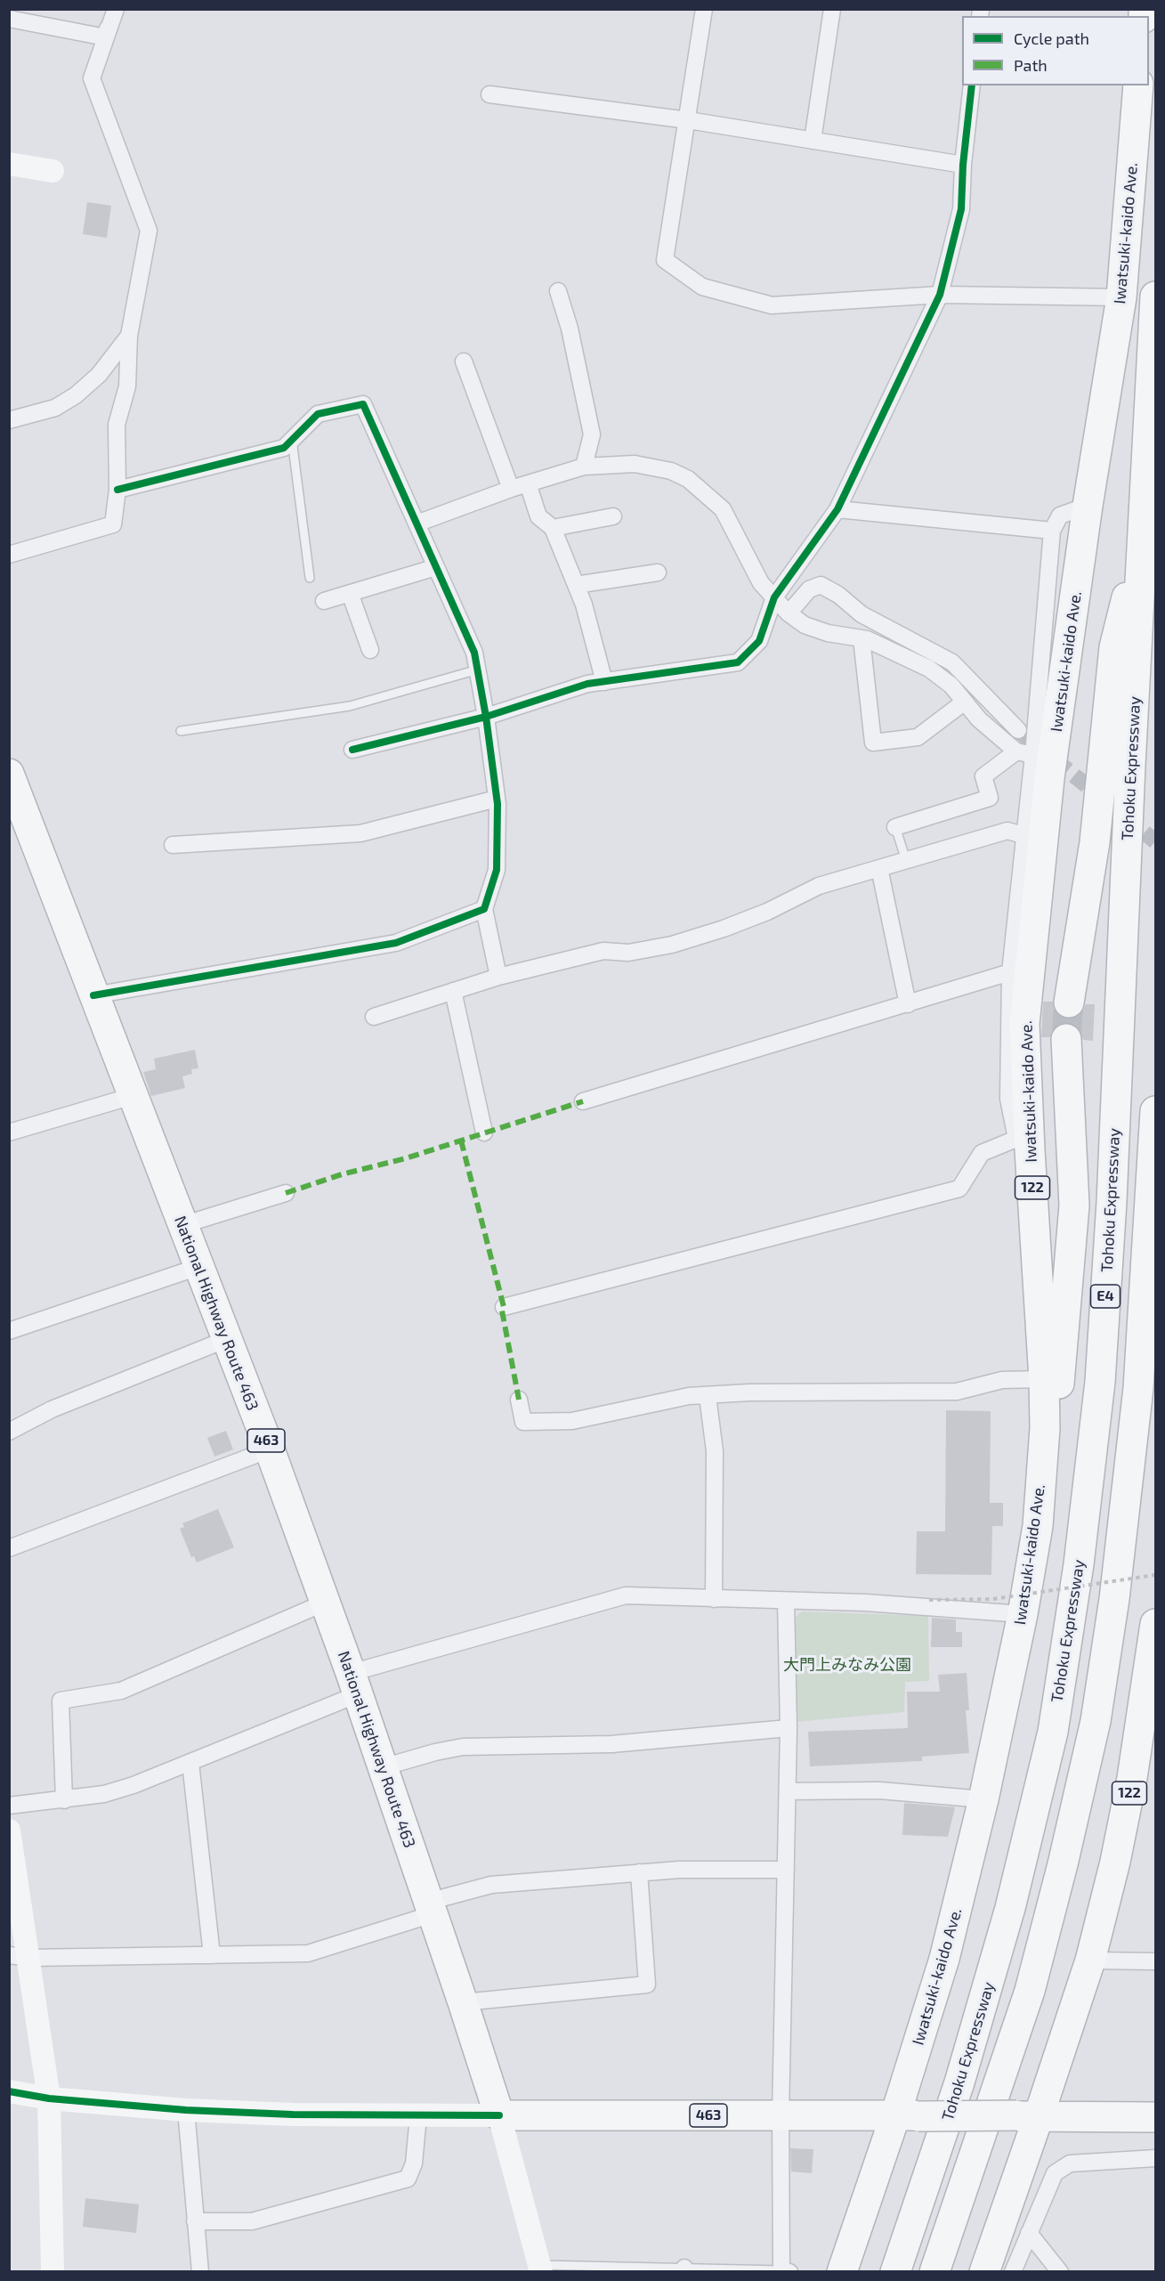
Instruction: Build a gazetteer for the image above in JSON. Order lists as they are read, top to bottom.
{
  "streets": {
    "highway": [
      "Iwatsuki-kaido Ave.",
      "Tohoku Expressway",
      "122",
      "E4",
      "National Highway Route 463",
      "463"
    ]
  },
  "crossings": [
    ["Iwatsuki-kaido Ave.", "463"],
    ["122", "463"],
    ["National Highway Route 463", "463"]
  ],
  "parks": ["大門上みなみ公園"],
  "legend": ["Cycle path", "Path"]
}
